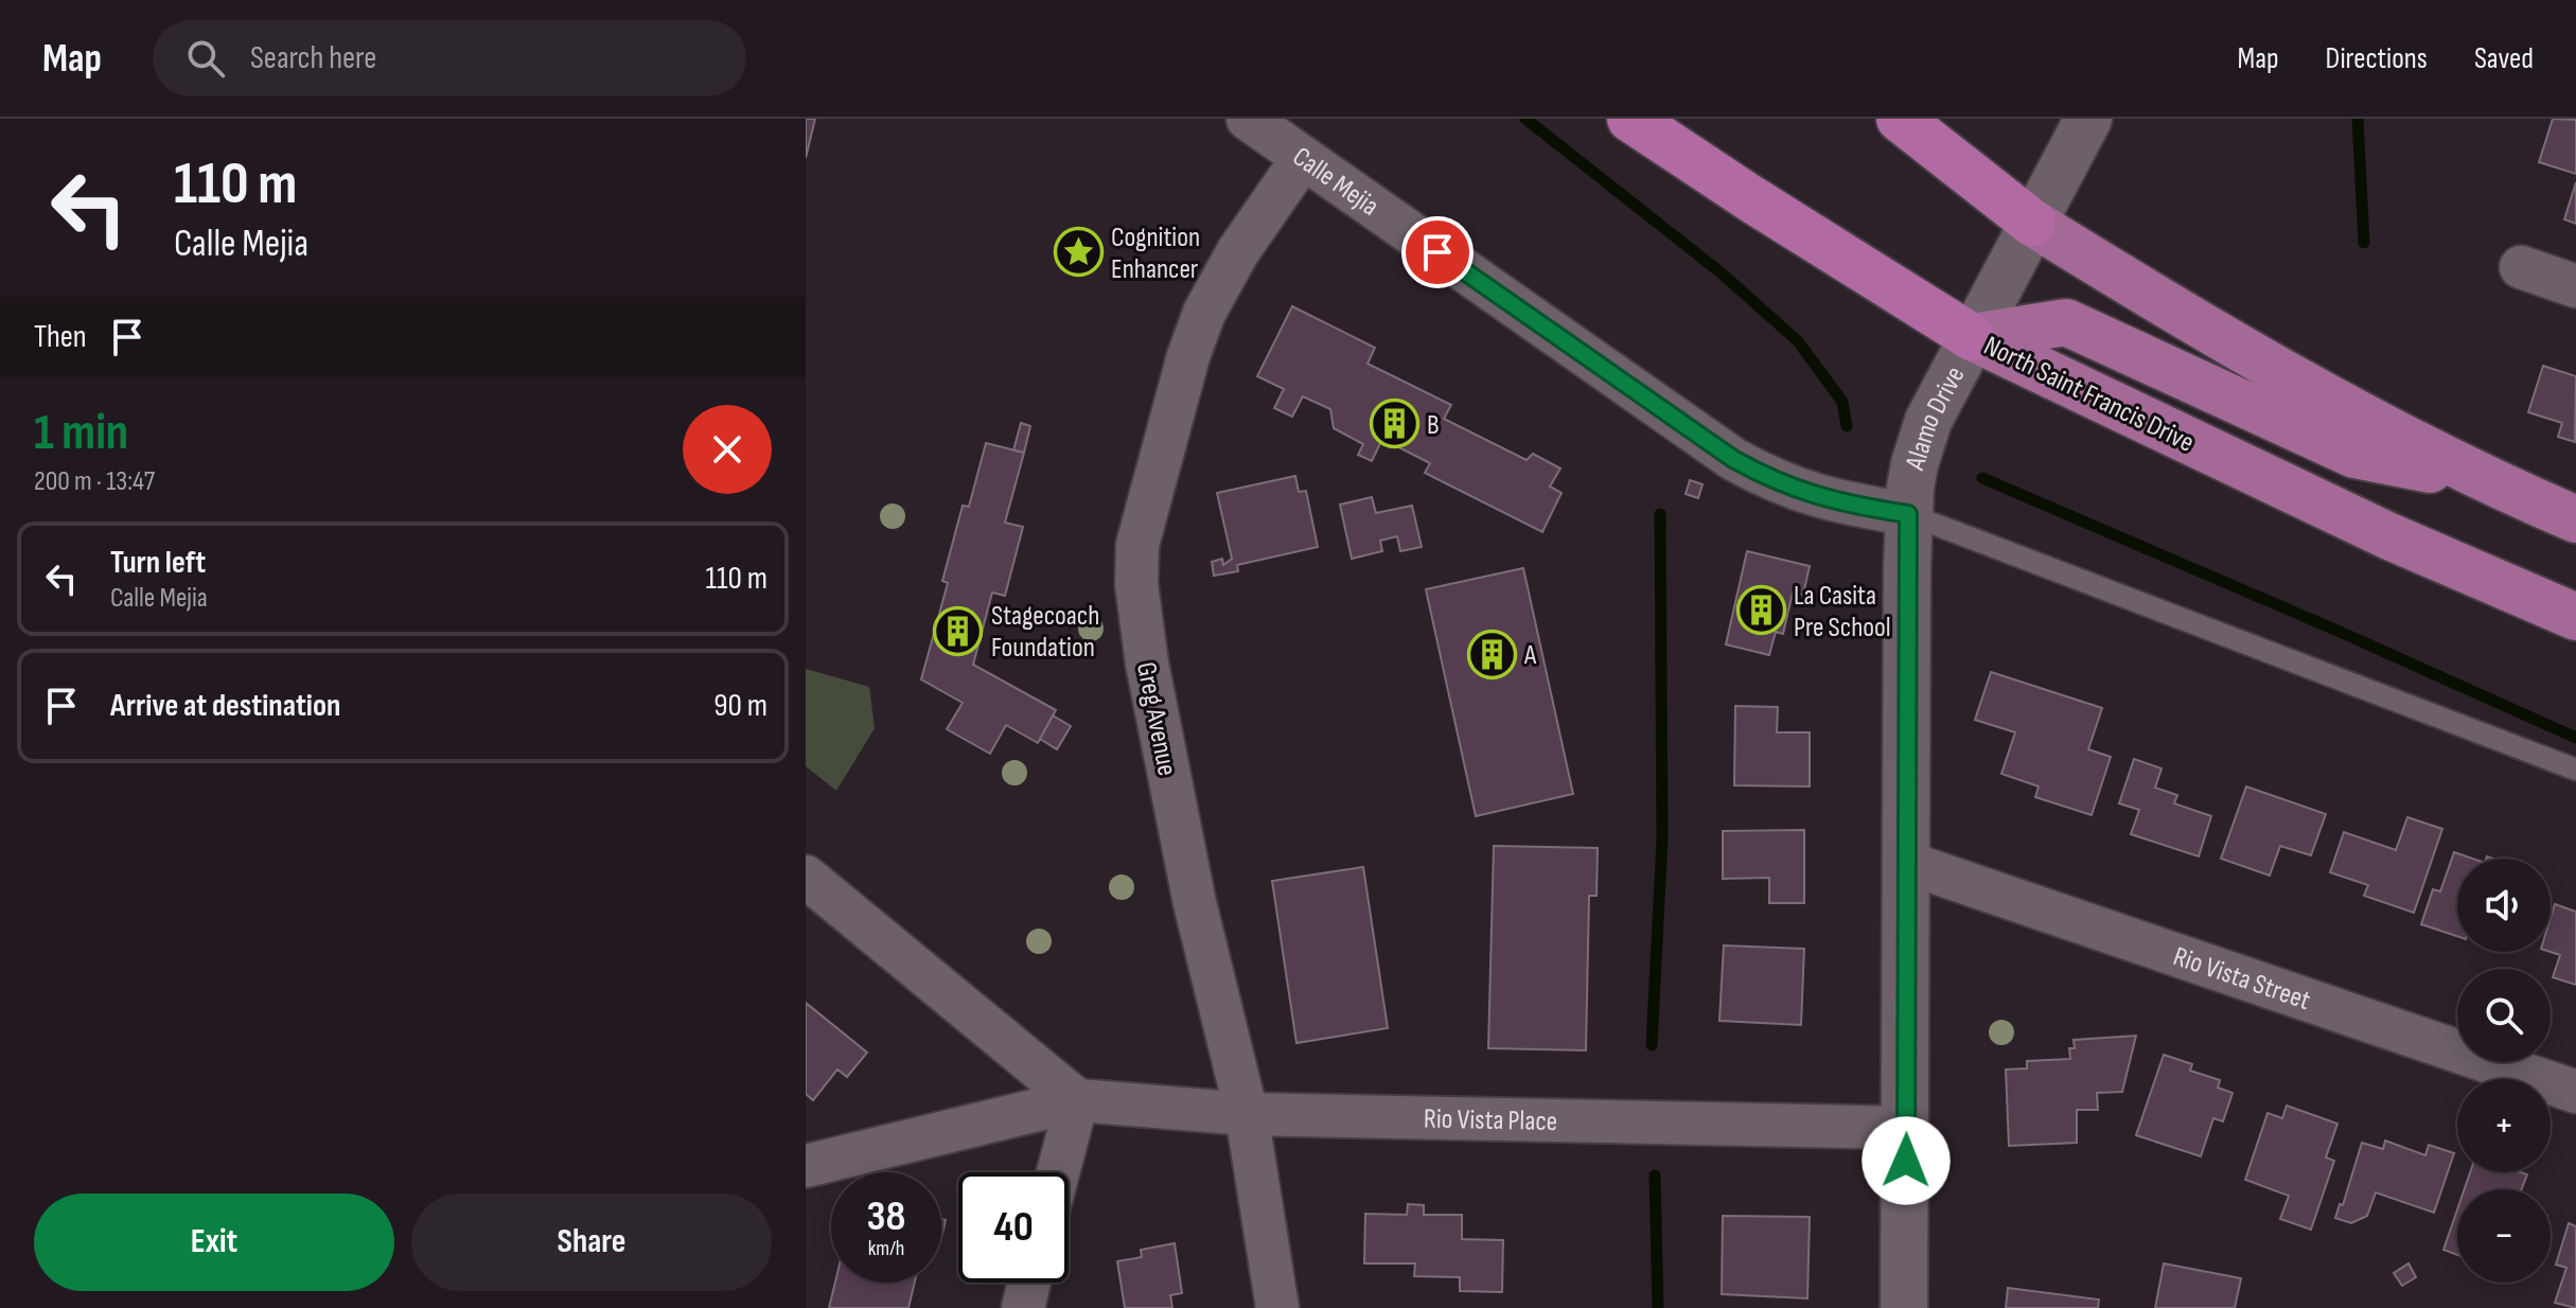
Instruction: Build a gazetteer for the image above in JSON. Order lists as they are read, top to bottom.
{
  "streets": {
    "highway": ["North Saint Francis Drive"],
    "street": [
      "Calle Mejia",
      "Alamo Drive",
      "Greg Avenue",
      "Rio Vista Street",
      "Rio Vista Place"
    ]
  },
  "crossings": [
    ["Calle Mejia", "Alamo Drive"],
    ["Calle Mejia", "Greg Avenue"],
    ["North Saint Francis Drive", "Alamo Drive"],
    ["Alamo Drive", "Rio Vista Street"],
    ["Alamo Drive", "Rio Vista Place"],
    ["Greg Avenue", "Rio Vista Place"]
  ],
  "places": {
    "place": ["Cognition Enhancer"],
    "building": [
      "B",
      "La Casita Pre School",
      "Stagecoach Foundation",
      "A"
    ]
  },
  "page": {
    "header": "Map",
    "search": "Search here",
    "nav": ["Map", "Directions", "Saved"],
    "turn": ["110 m", "Calle Mejia"],
    "then": "Then",
    "heading": ["1 min", "200 m · 13:47"],
    "list": [
      {
        "name": "Turn left",
        "note": "Calle Mejia",
        "value": "110 m"
      },
      {
        "name": "Arrive at destination",
        "value": "90 m"
      }
    ],
    "map_buttons": ["+", "−"],
    "speed": "38 km/h",
    "limit": "40",
    "buttons": ["Exit", "Share"]
  }
}
